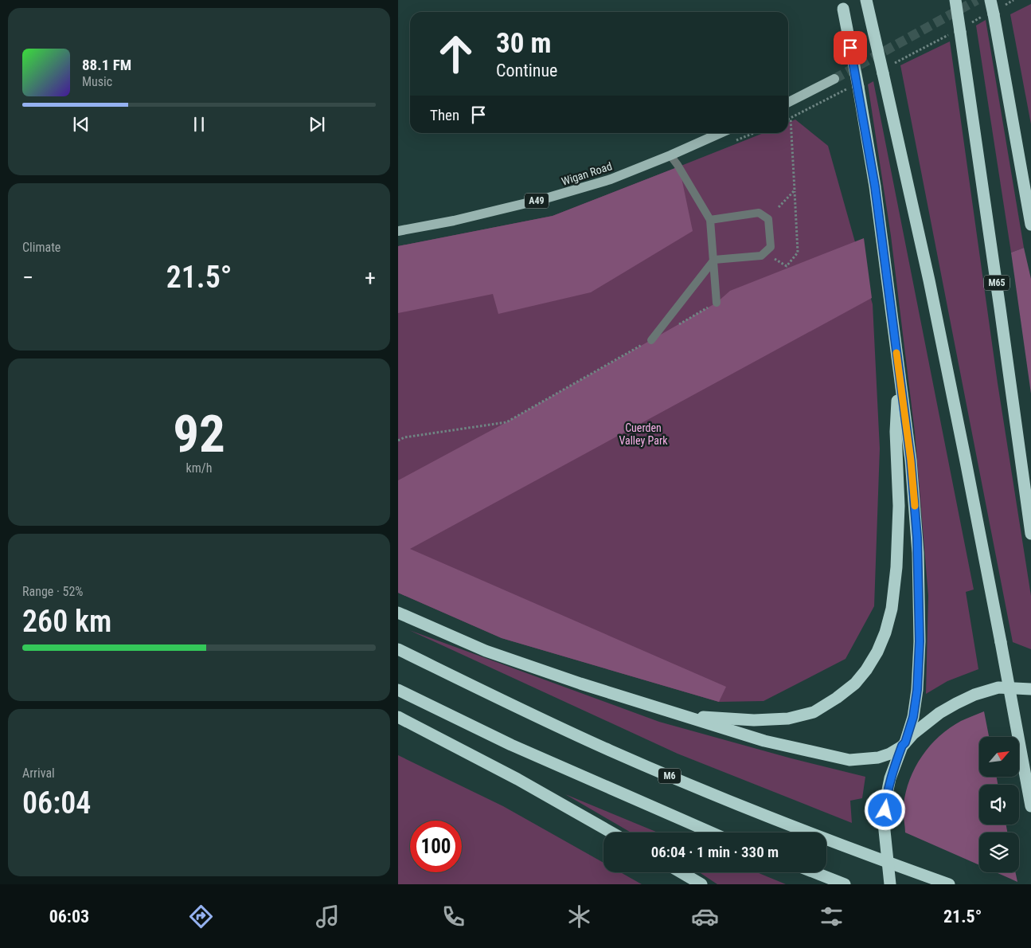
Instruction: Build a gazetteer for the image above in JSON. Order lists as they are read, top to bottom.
{
  "streets": {
    "highway": ["M65", "M6"],
    "main road": ["Wigan Road", "A49"]
  },
  "parks": ["Cuerden Valley Park"],
  "north": "top right",
  "page": {
    "turn": ["30 m", "Continue"],
    "song": ["88.1 FM", "Music"],
    "then": "Then",
    "tile": [
      "Climate",
      ["92", "km/h"],
      ["Range · 52%", "260 km"],
      ["Arrival", "06:04"]
    ],
    "heat": ["−", "21.5°", "+"],
    "limit": "100",
    "trip": "06:04 · 1 min · 330 m",
    "tabs": ["06:03", "21.5°"]
  }
}
